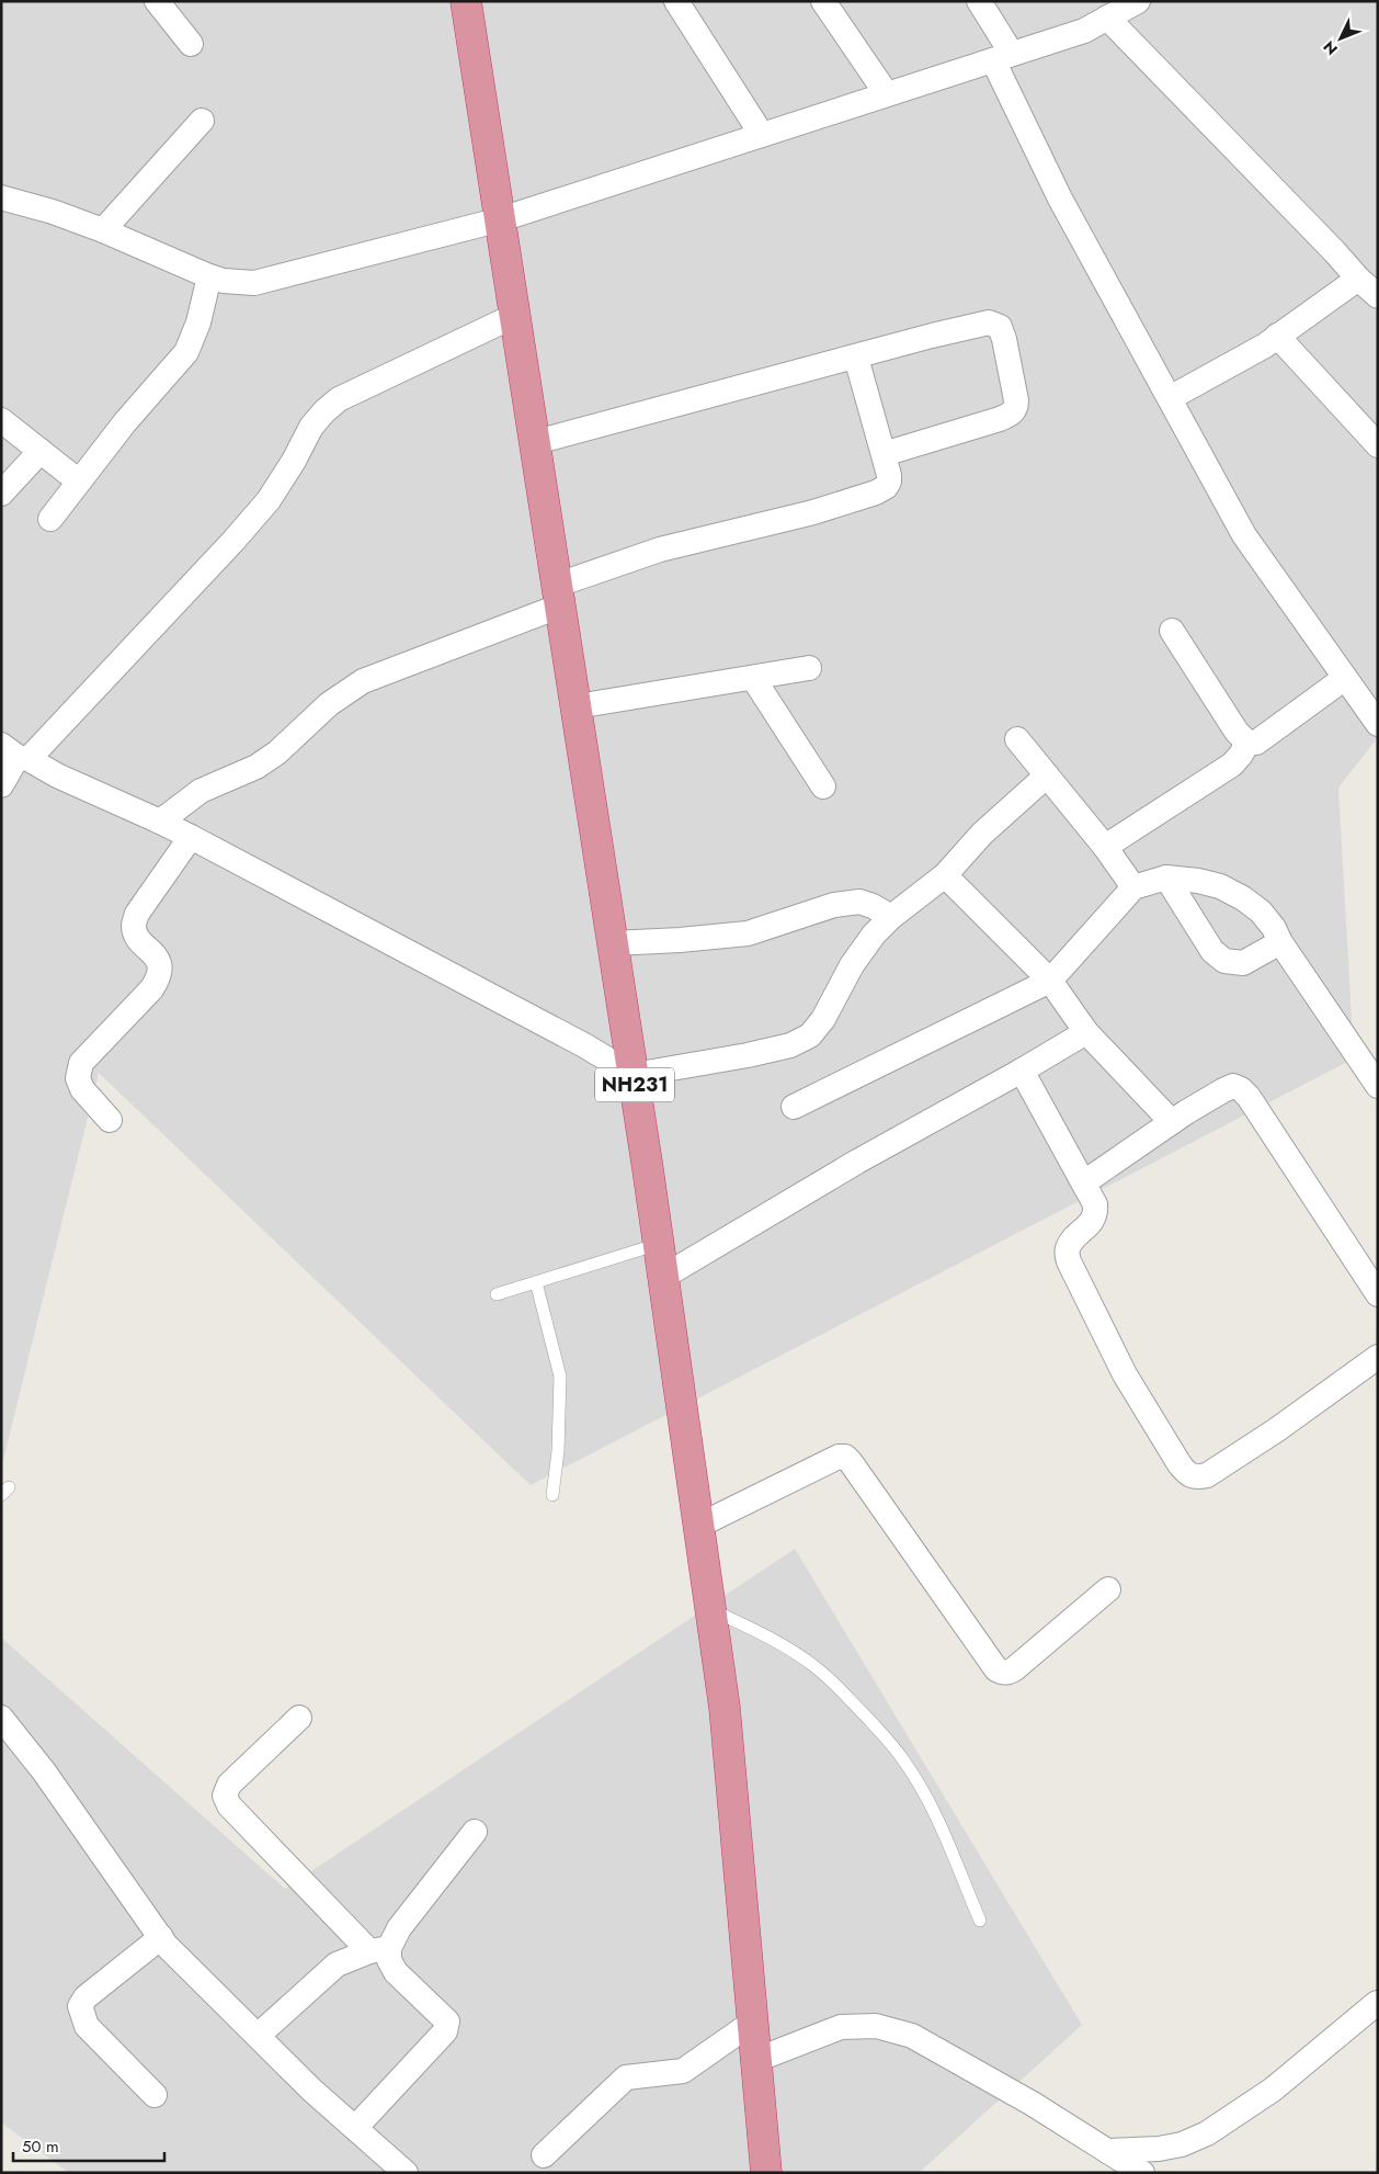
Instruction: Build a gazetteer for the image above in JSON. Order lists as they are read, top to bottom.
{
  "streets": {
    "highway": ["NH231"]
  },
  "scale_bar": "50 m",
  "north": "bottom left"
}
